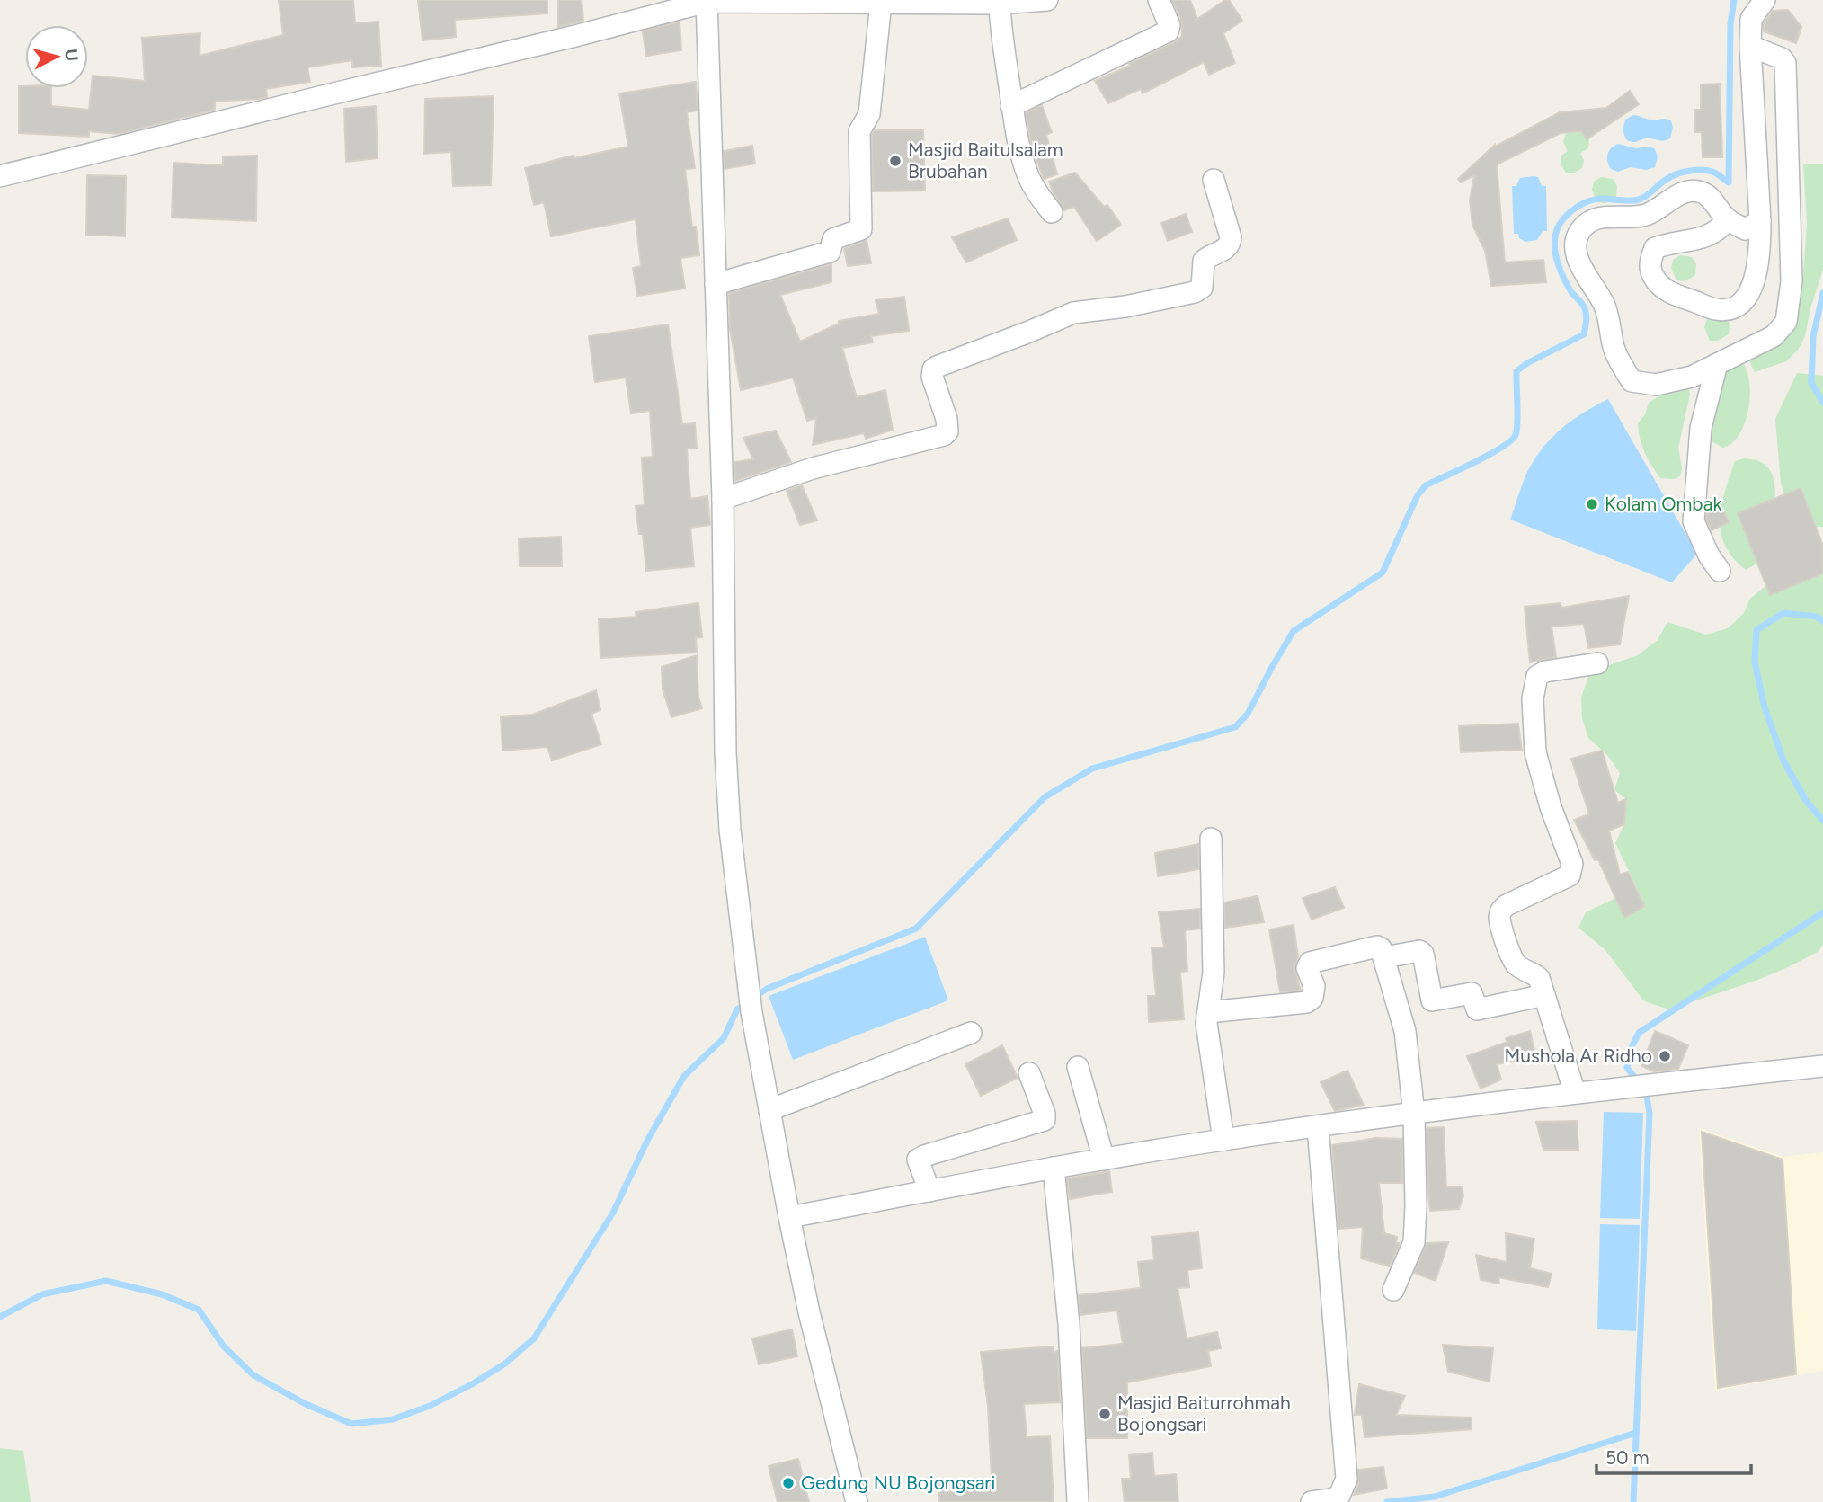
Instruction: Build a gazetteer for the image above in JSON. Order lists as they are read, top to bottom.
{
  "places": [
    "Masjid Baitulsalam Brubahan",
    "Kolam Ombak",
    "Mushola Ar Ridho",
    "Masjid Baiturrohmah Bojongsari",
    "Gedung NU Bojongsari"
  ],
  "scale_bar": "50 m",
  "north": "right"
}
